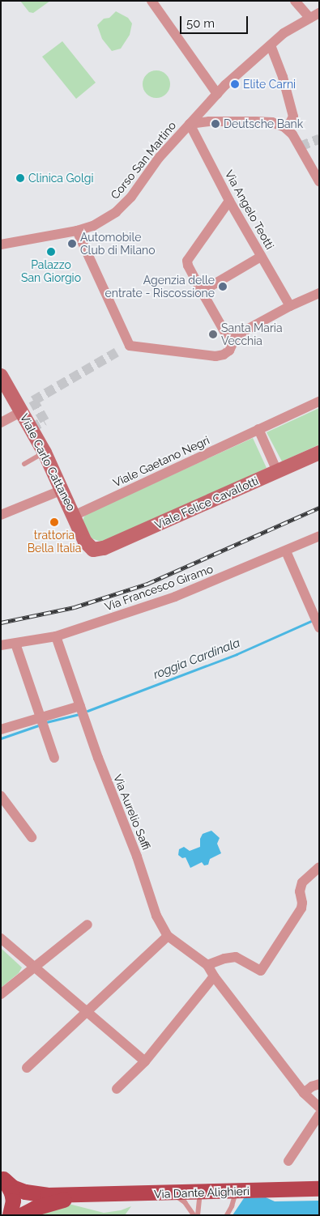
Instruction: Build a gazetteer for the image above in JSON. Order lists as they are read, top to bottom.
{
  "streets": {
    "main road": ["Via Dante Alighieri"],
    "street": [
      "Corso San Martino",
      "Via Angelo Teotti",
      "Viale Gaetano Negri",
      "Viale Carlo Cattaneo",
      "Viale Felice Cavallotti",
      "Via Francesco Giramo",
      "Via Aurelio Saffi"
    ]
  },
  "crossings": [
    ["Corso San Martino", "Via Angelo Teotti"],
    ["Viale Gaetano Negri", "Viale Carlo Cattaneo"],
    ["Viale Carlo Cattaneo", "Viale Felice Cavallotti"],
    ["Via Francesco Giramo", "Via Aurelio Saffi"]
  ],
  "water": ["roggia Cardinala"],
  "places": [
    "Elite Carni",
    "Deutsche Bank",
    "Clinica Golgi",
    "Automobile Club di Milano",
    "Palazzo San Giorgio",
    "Agenzia delle entrate - Riscossione",
    "Santa Maria Vecchia",
    "trattoria Bella Italia"
  ],
  "scale_bar": "50 m"
}
